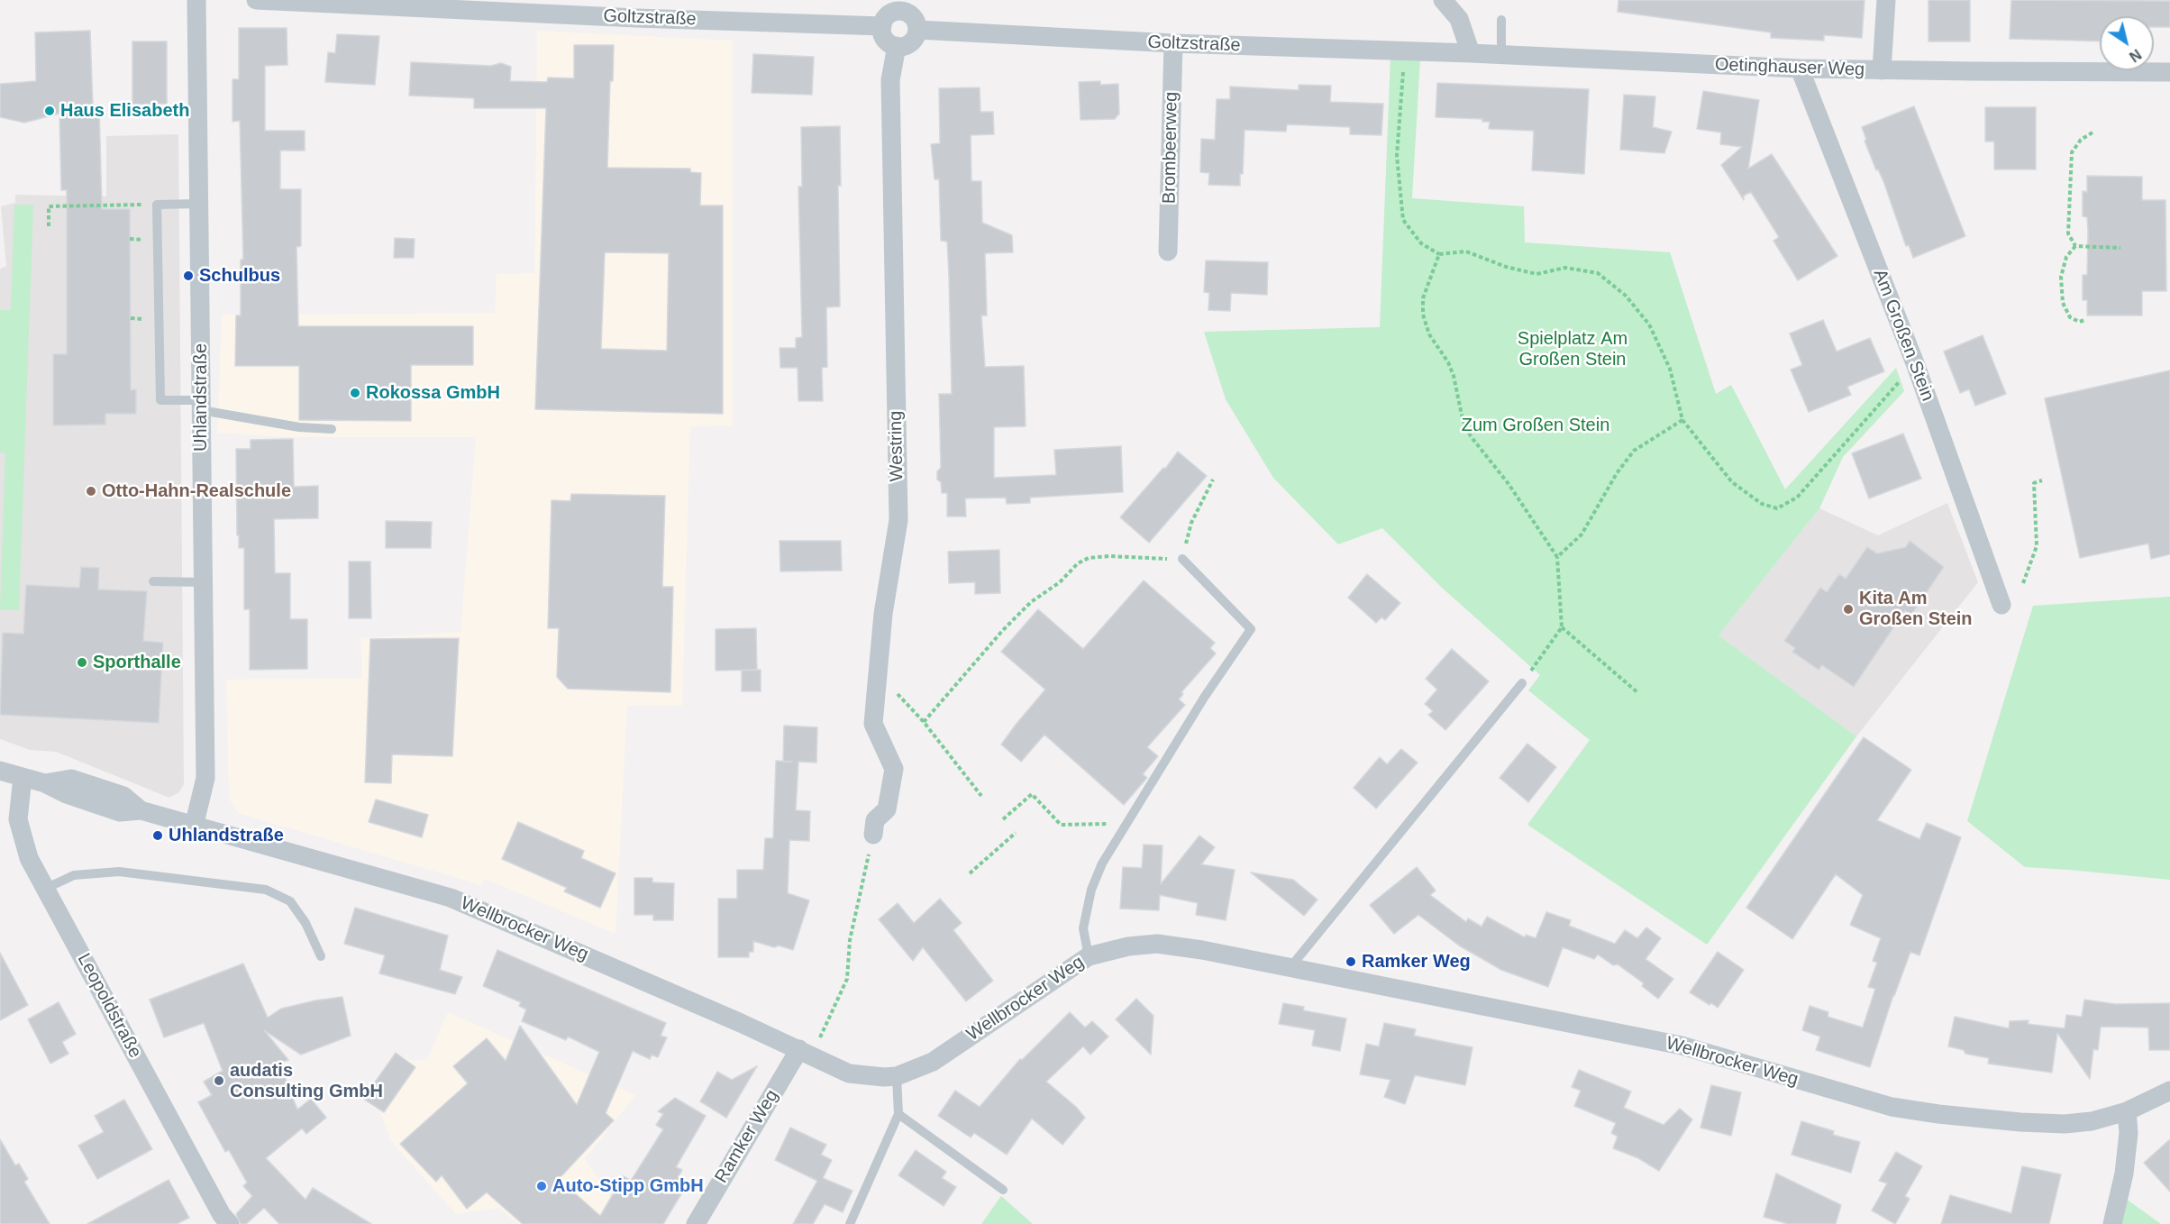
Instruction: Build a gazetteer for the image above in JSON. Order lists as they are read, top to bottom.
{
  "streets": {
    "street": [
      "Goltzstraße",
      "Oetinghauser Weg",
      "Brombeerweg",
      "Am Großen Stein",
      "Uhlandstraße",
      "Westring",
      "Wellbrocker Weg",
      "Leopoldstraße",
      "Ramker Weg"
    ]
  },
  "crossings": [
    ["Goltzstraße", "Oetinghauser Weg"],
    ["Goltzstraße", "Brombeerweg"],
    ["Goltzstraße", "Westring"],
    ["Oetinghauser Weg", "Am Großen Stein"],
    ["Uhlandstraße", "Wellbrocker Weg"],
    ["Wellbrocker Weg", "Leopoldstraße"],
    ["Wellbrocker Weg", "Ramker Weg"]
  ],
  "parks": ["Spielplatz Am Großen Stein", "Zum Großen Stein"],
  "places": [
    "Haus Elisabeth",
    "Schulbus",
    "Rokossa GmbH",
    "Otto-Hahn-Realschule",
    "Kita Am Großen Stein",
    "Sporthalle",
    "Uhlandstraße",
    "Ramker Weg",
    "audatis Consulting GmbH",
    "Auto-Stipp GmbH"
  ],
  "north": "bottom right"
}
